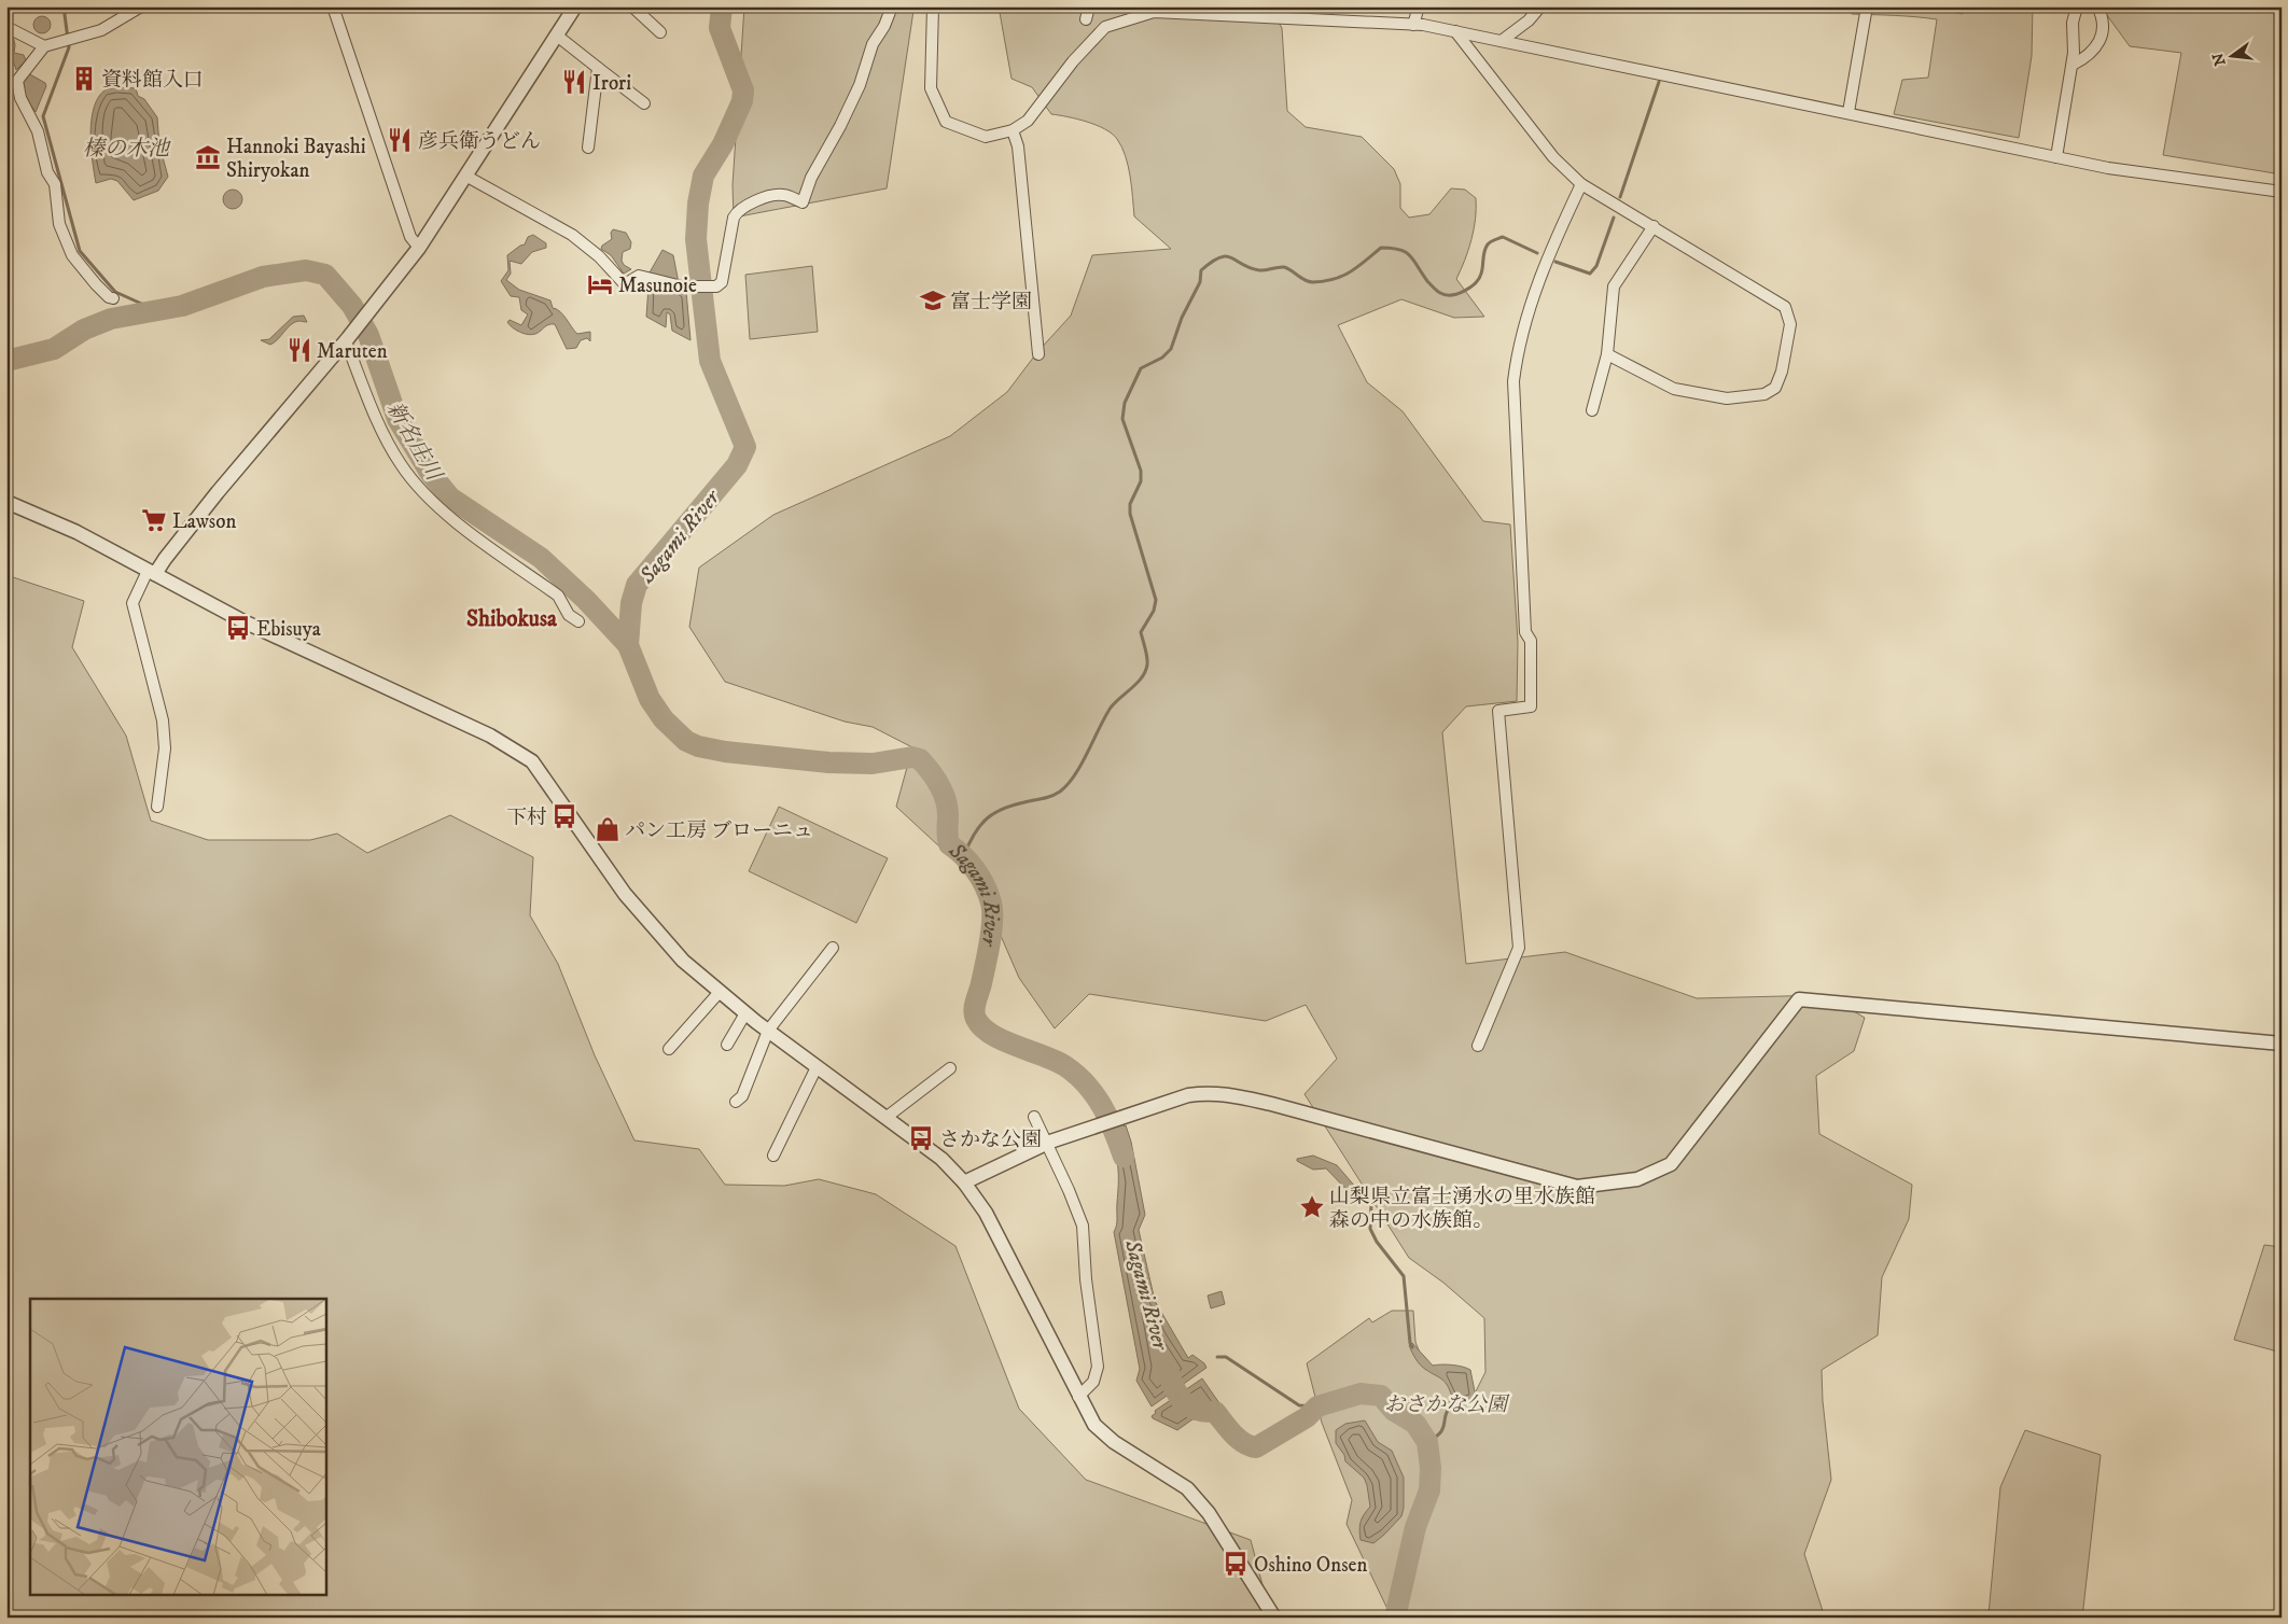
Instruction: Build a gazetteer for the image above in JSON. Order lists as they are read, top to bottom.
{
  "districts": ["Shibokusa"],
  "water": ["榛の木池", "新名庄川", "Sagami River"],
  "parks": ["おさかな公園"],
  "places": {
    "building": ["資料館入口"],
    "restaurant": ["Irori", "彦兵衛うどん", "Maruten"],
    "museum": ["Hannoki Bayashi Shiryokan"],
    "hotel": ["Masunoie"],
    "school or university": ["富士学園"],
    "supermarket": ["Lawson"],
    "bus stop": [
      "Ebisuya",
      "下村",
      "さかな公園",
      "Oshino Onsen"
    ],
    "shop": ["パン工房 ブローニュ"],
    "place": ["山梨県立富士湧水の里水族館 森の中の水族館。"]
  },
  "north": "left"
}
